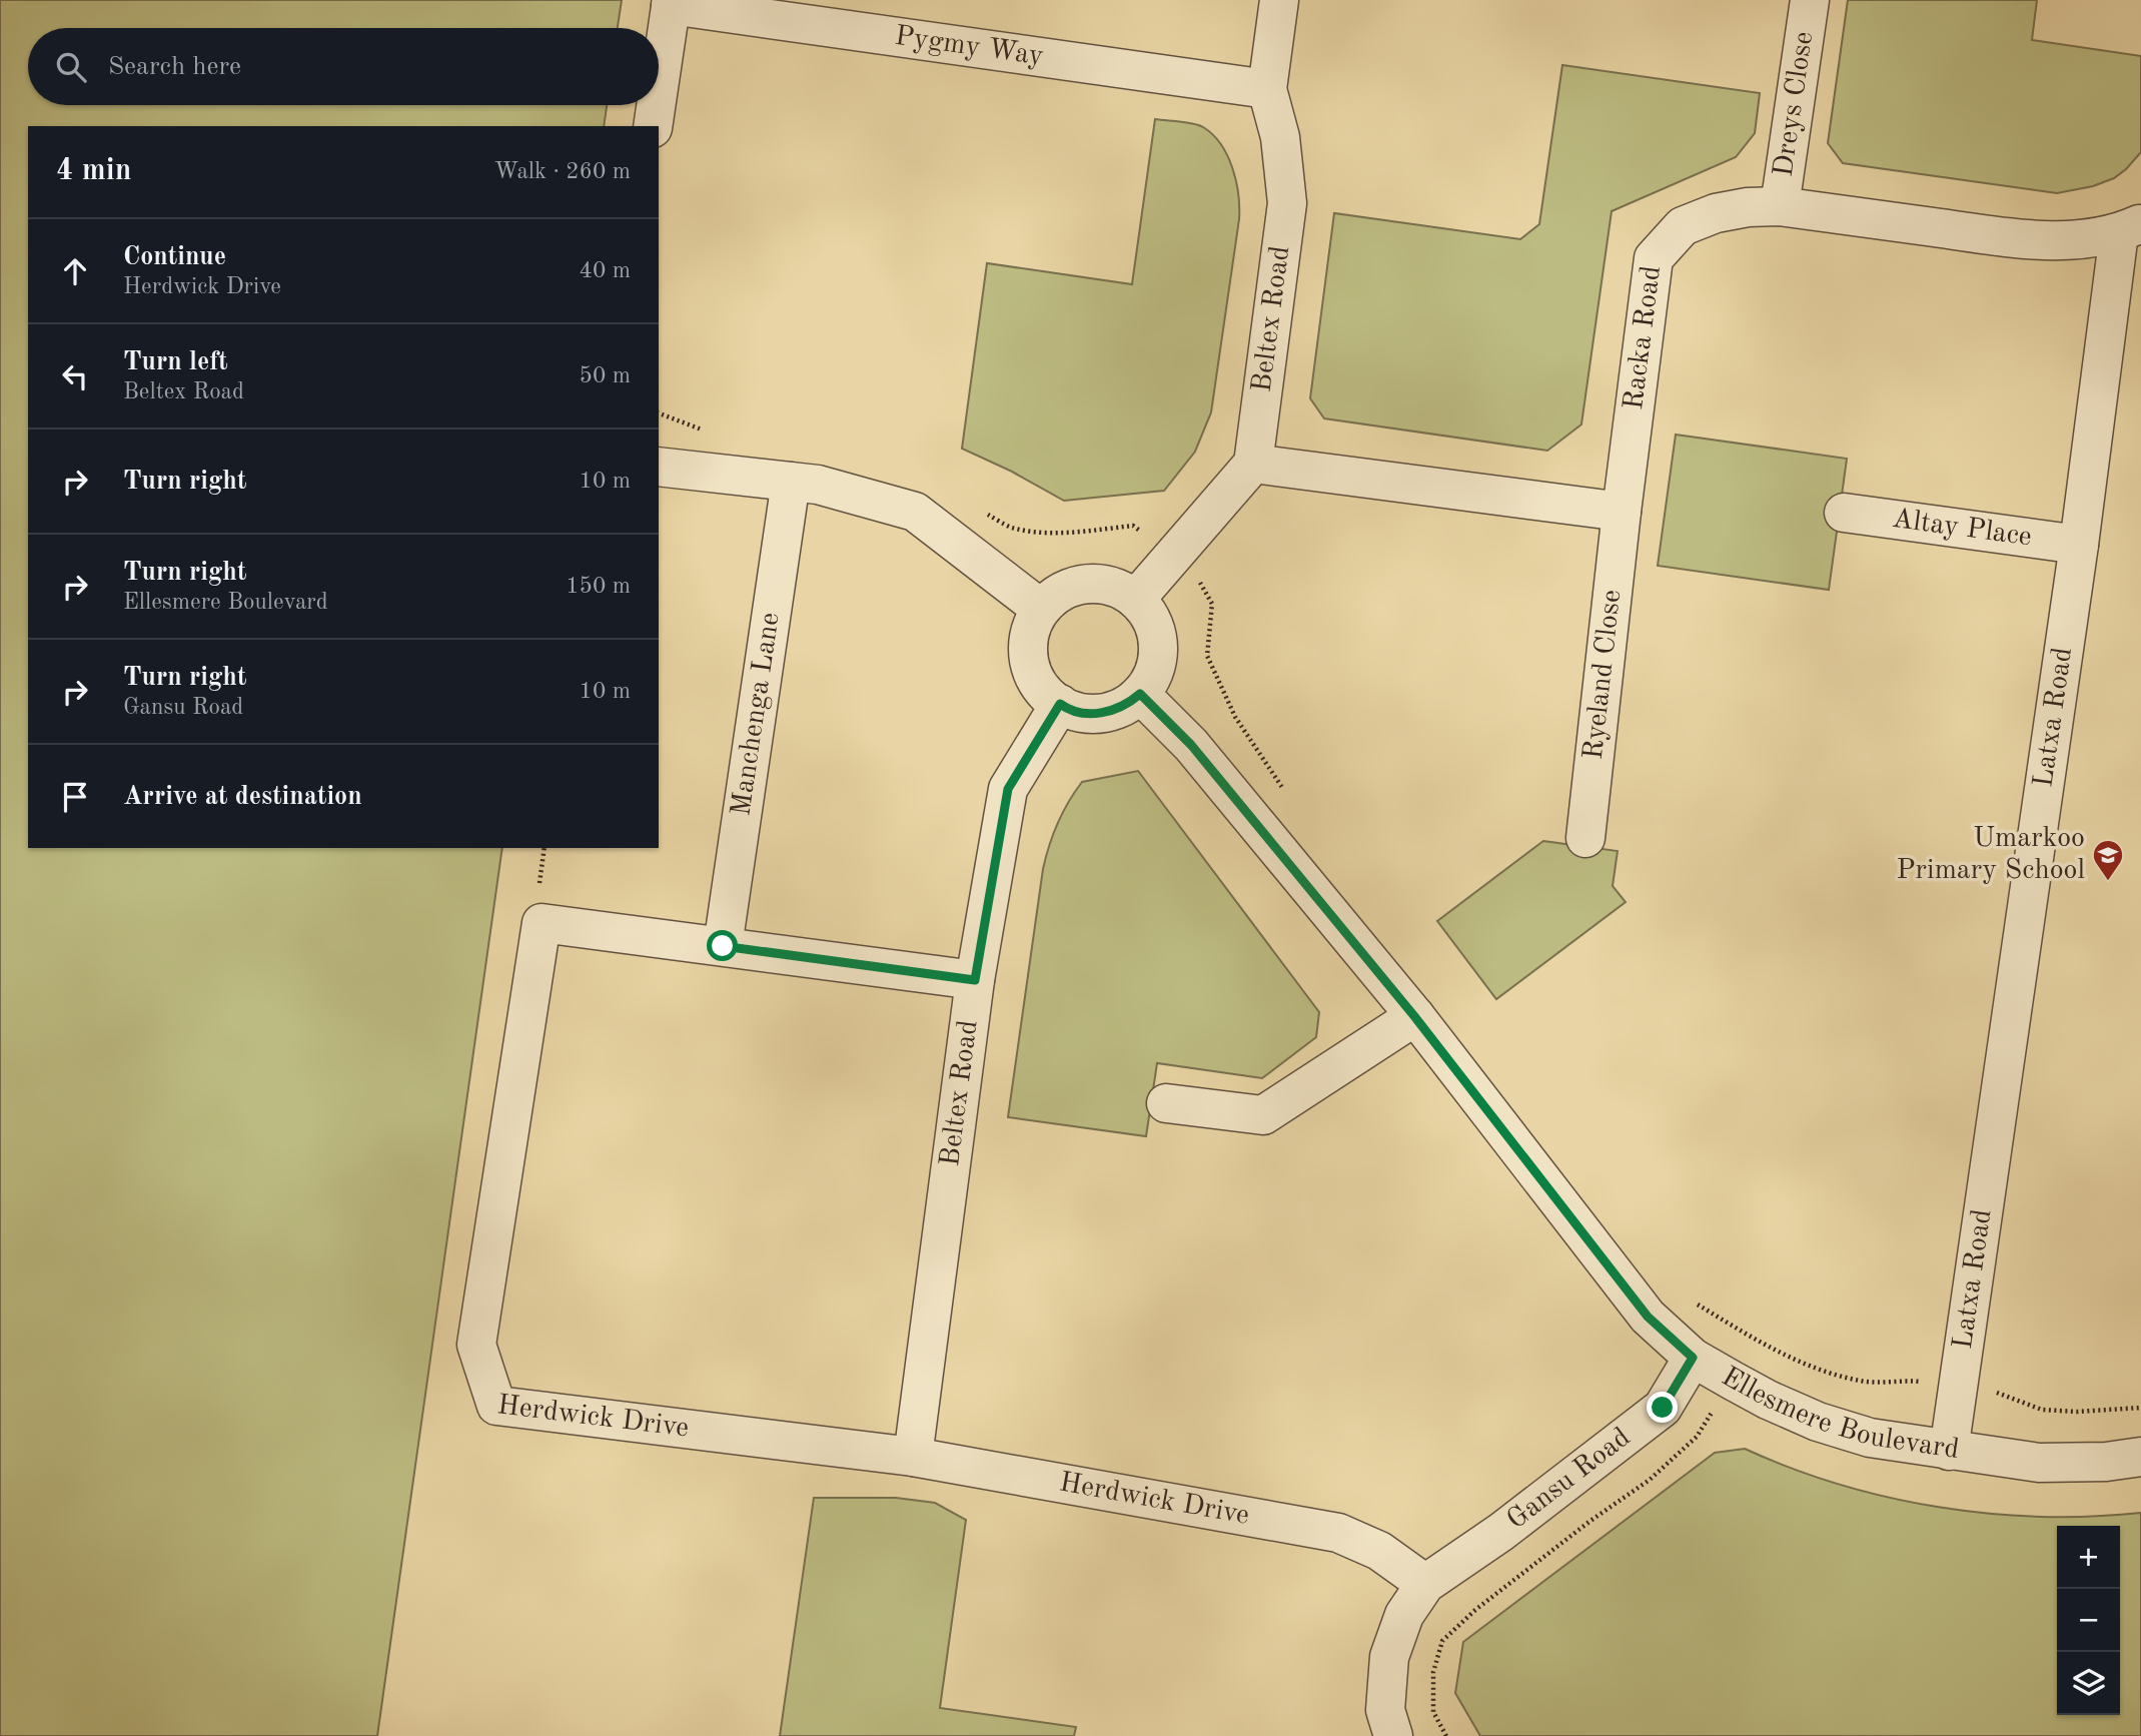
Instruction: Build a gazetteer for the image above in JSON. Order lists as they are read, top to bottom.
{
  "streets": {
    "street": [
      "Pygmy Way",
      "Dreys Close",
      "Beltex Road",
      "Racka Road",
      "Altay Place",
      "Ryeland Close",
      "Manchenga Lane",
      "Latxa Road",
      "Ellesmere Boulevard",
      "Herdwick Drive",
      "Gansu Road"
    ]
  },
  "crossings": [
    ["Pygmy Way", "Beltex Road"],
    ["Dreys Close", "Racka Road"],
    ["Beltex Road", "Ellesmere Boulevard"],
    ["Beltex Road", "Herdwick Drive"],
    ["Racka Road", "Ryeland Close"],
    ["Racka Road", "Latxa Road"],
    ["Altay Place", "Latxa Road"],
    ["Manchenga Lane", "Herdwick Drive"],
    ["Latxa Road", "Ellesmere Boulevard"],
    ["Ellesmere Boulevard", "Gansu Road"],
    ["Herdwick Drive", "Gansu Road"]
  ],
  "places": {
    "school or university": ["Umarkoo Primary School"]
  },
  "page": {
    "search": "Search here",
    "heading": ["4 min", "Walk · 260 m"],
    "list": [
      ["Continue", "Herdwick Drive", "40 m"],
      ["Turn left", "Beltex Road", "50 m"],
      ["Turn right", "10 m"],
      ["Turn right", "Ellesmere Boulevard", "150 m"],
      ["Turn right", "Gansu Road", "10 m"],
      "Arrive at destination"
    ],
    "map_buttons": ["+", "−"]
  }
}
